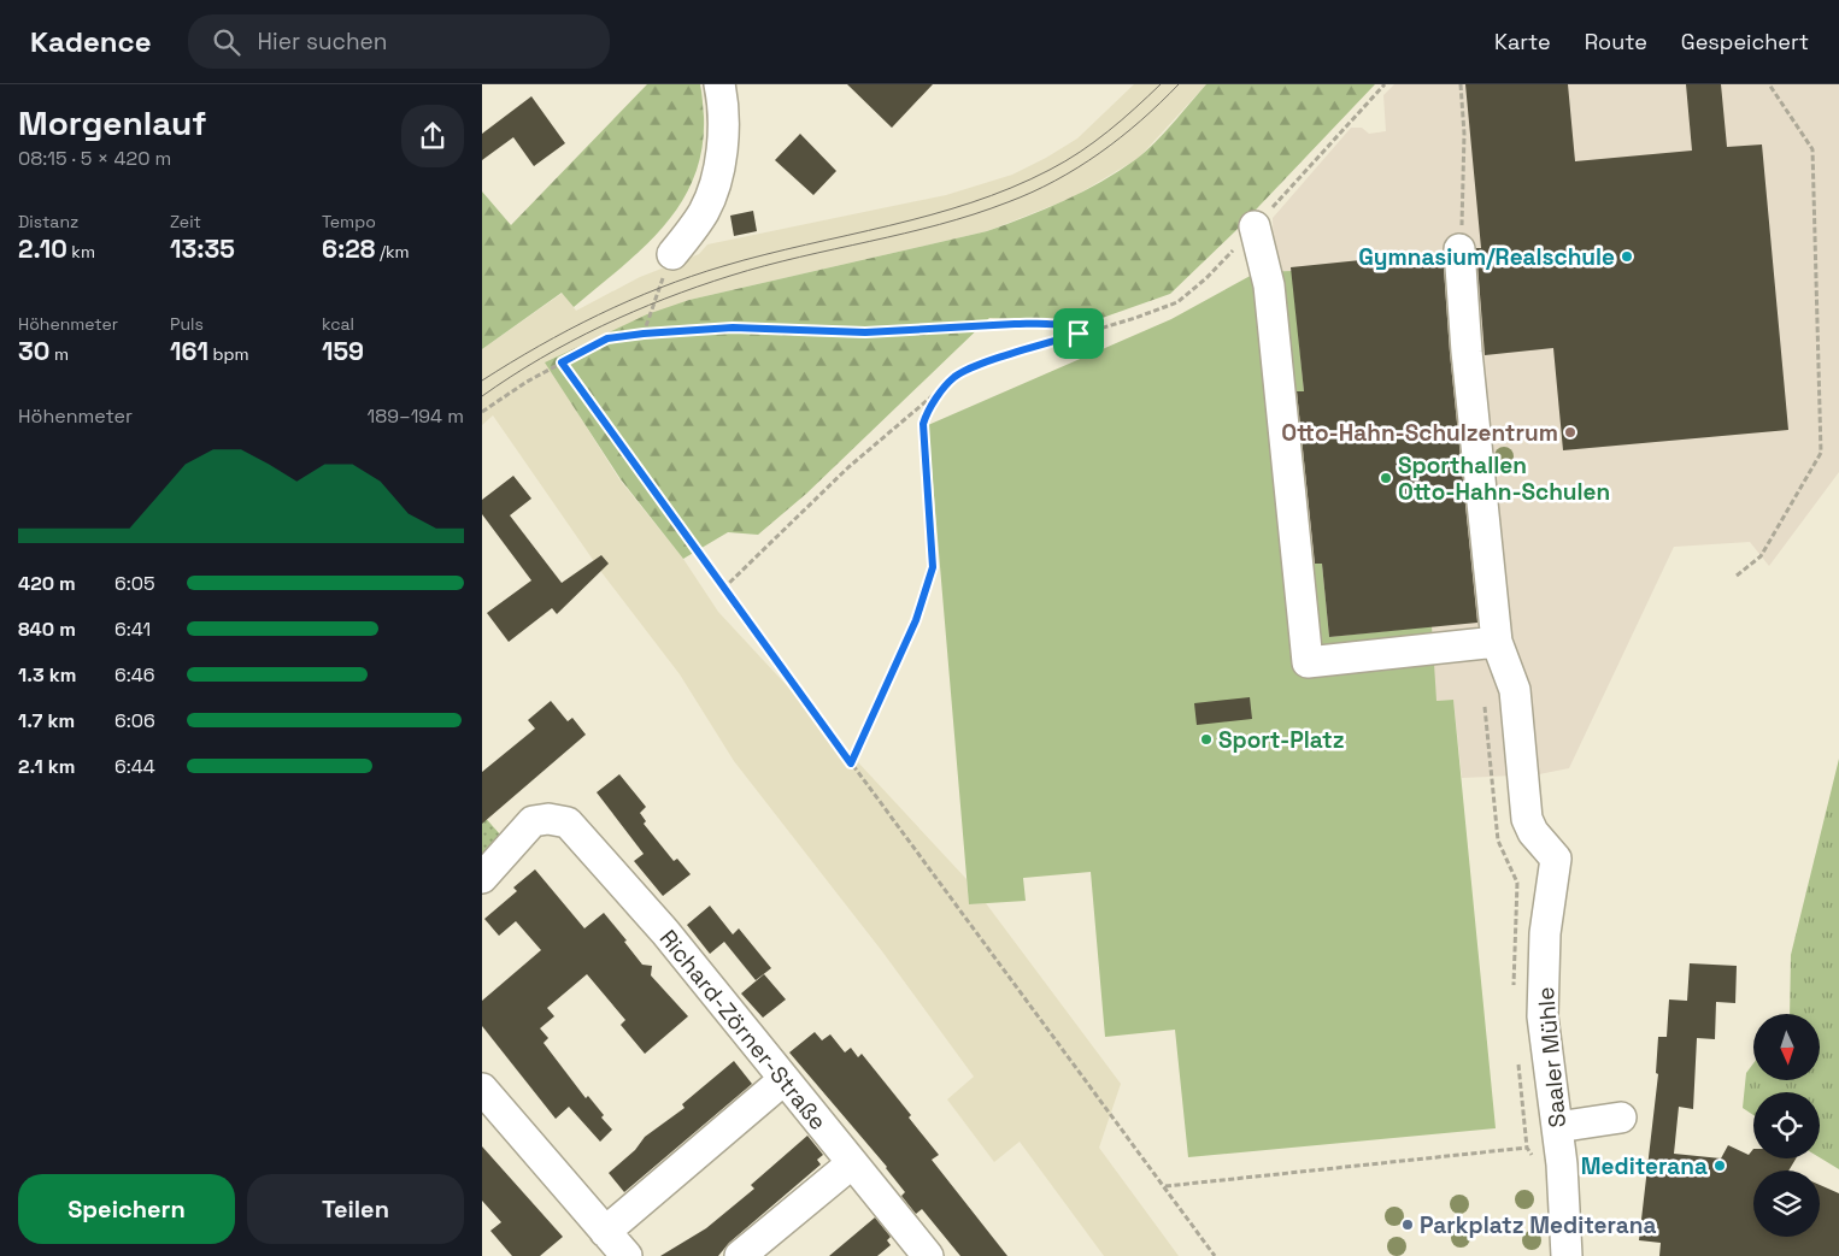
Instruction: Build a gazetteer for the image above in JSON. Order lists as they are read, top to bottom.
{
  "streets": {
    "street": ["Richard-Zörner-Straße", "Saaler Mühle"]
  },
  "places": [
    "Gymnasium/Realschule",
    "Otto-Hahn-Schulzentrum",
    "Sporthallen Otto-Hahn-Schulen",
    "Sport-Platz",
    "Mediterana",
    "Parkplatz Mediterana"
  ],
  "north": "bottom",
  "page": {
    "header": "Kadence",
    "search": "Hier suchen",
    "nav": ["Karte", "Route", "Gespeichert"],
    "heading": ["Morgenlauf", "08:15 · 5 × 420 m"],
    "stats": [
      ["Distanz", "2.10 km"],
      ["Zeit", "13:35"],
      ["Tempo", "6:28 /km"],
      ["Höhenmeter", "30 m"],
      ["Puls", "161 bpm"],
      ["kcal", "159"]
    ],
    "chart": ["Höhenmeter", "189–194 m"],
    "list": [
      {
        "name": "420 m",
        "note": "6:05"
      },
      {
        "name": "840 m",
        "note": "6:41"
      },
      {
        "name": "1.3 km",
        "note": "6:46"
      },
      {
        "name": "1.7 km",
        "note": "6:06"
      },
      {
        "name": "2.1 km",
        "note": "6:44"
      }
    ],
    "buttons": ["Speichern", "Teilen"]
  }
}
